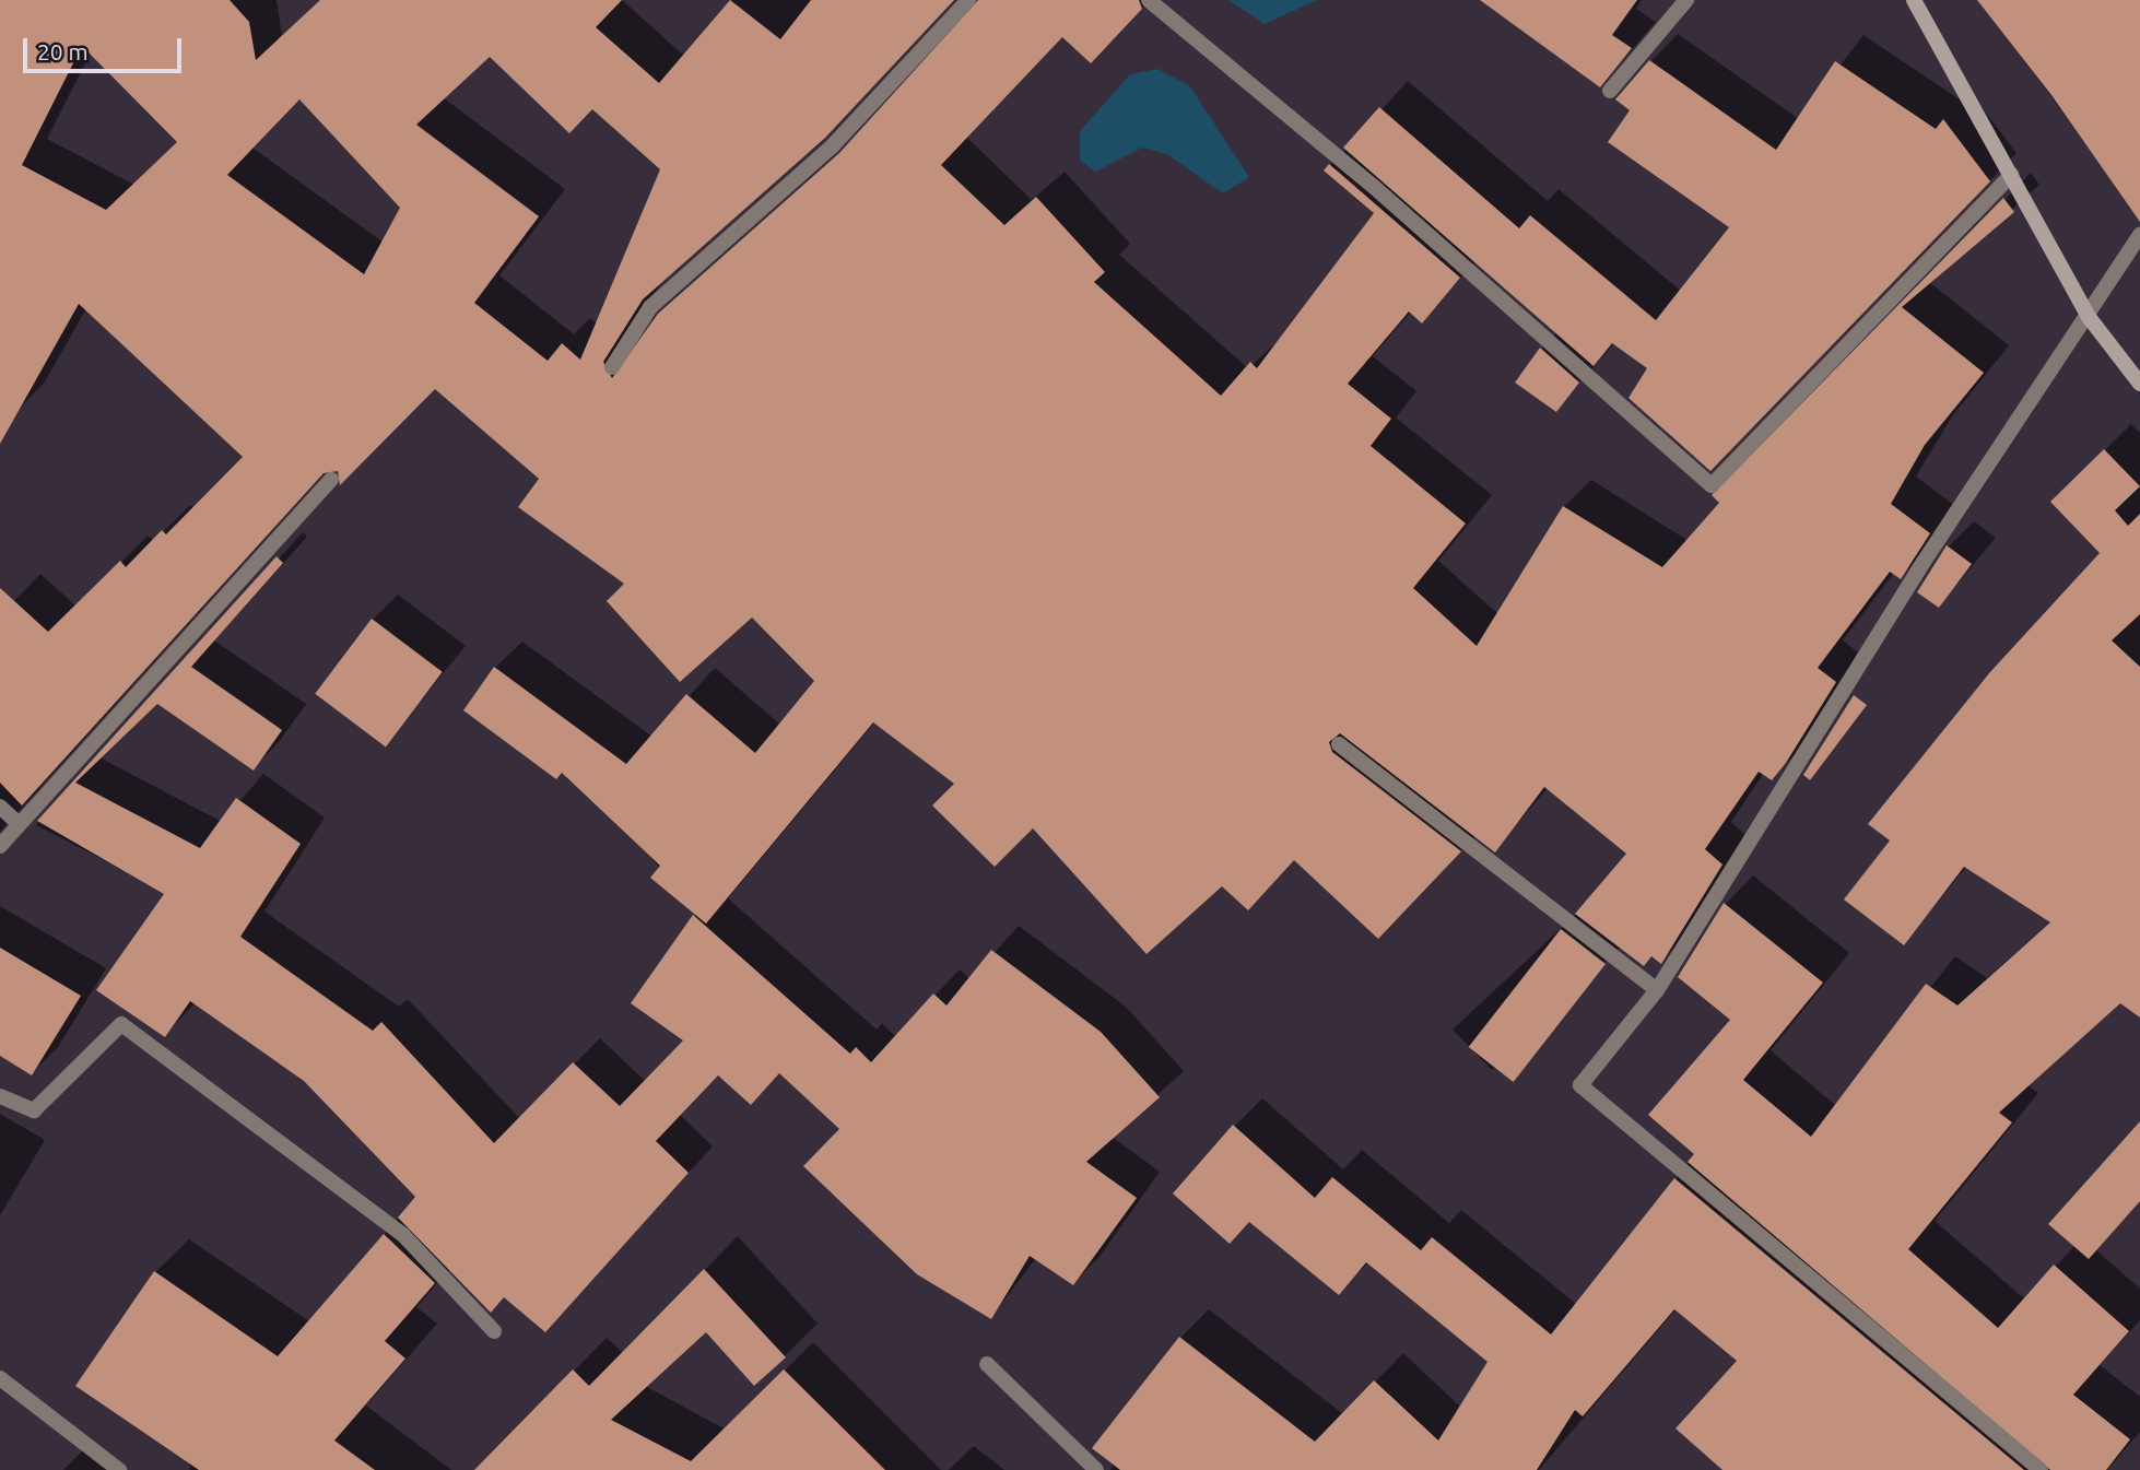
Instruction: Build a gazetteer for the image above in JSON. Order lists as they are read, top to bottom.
{
  "scale_bar": "20 m"
}
